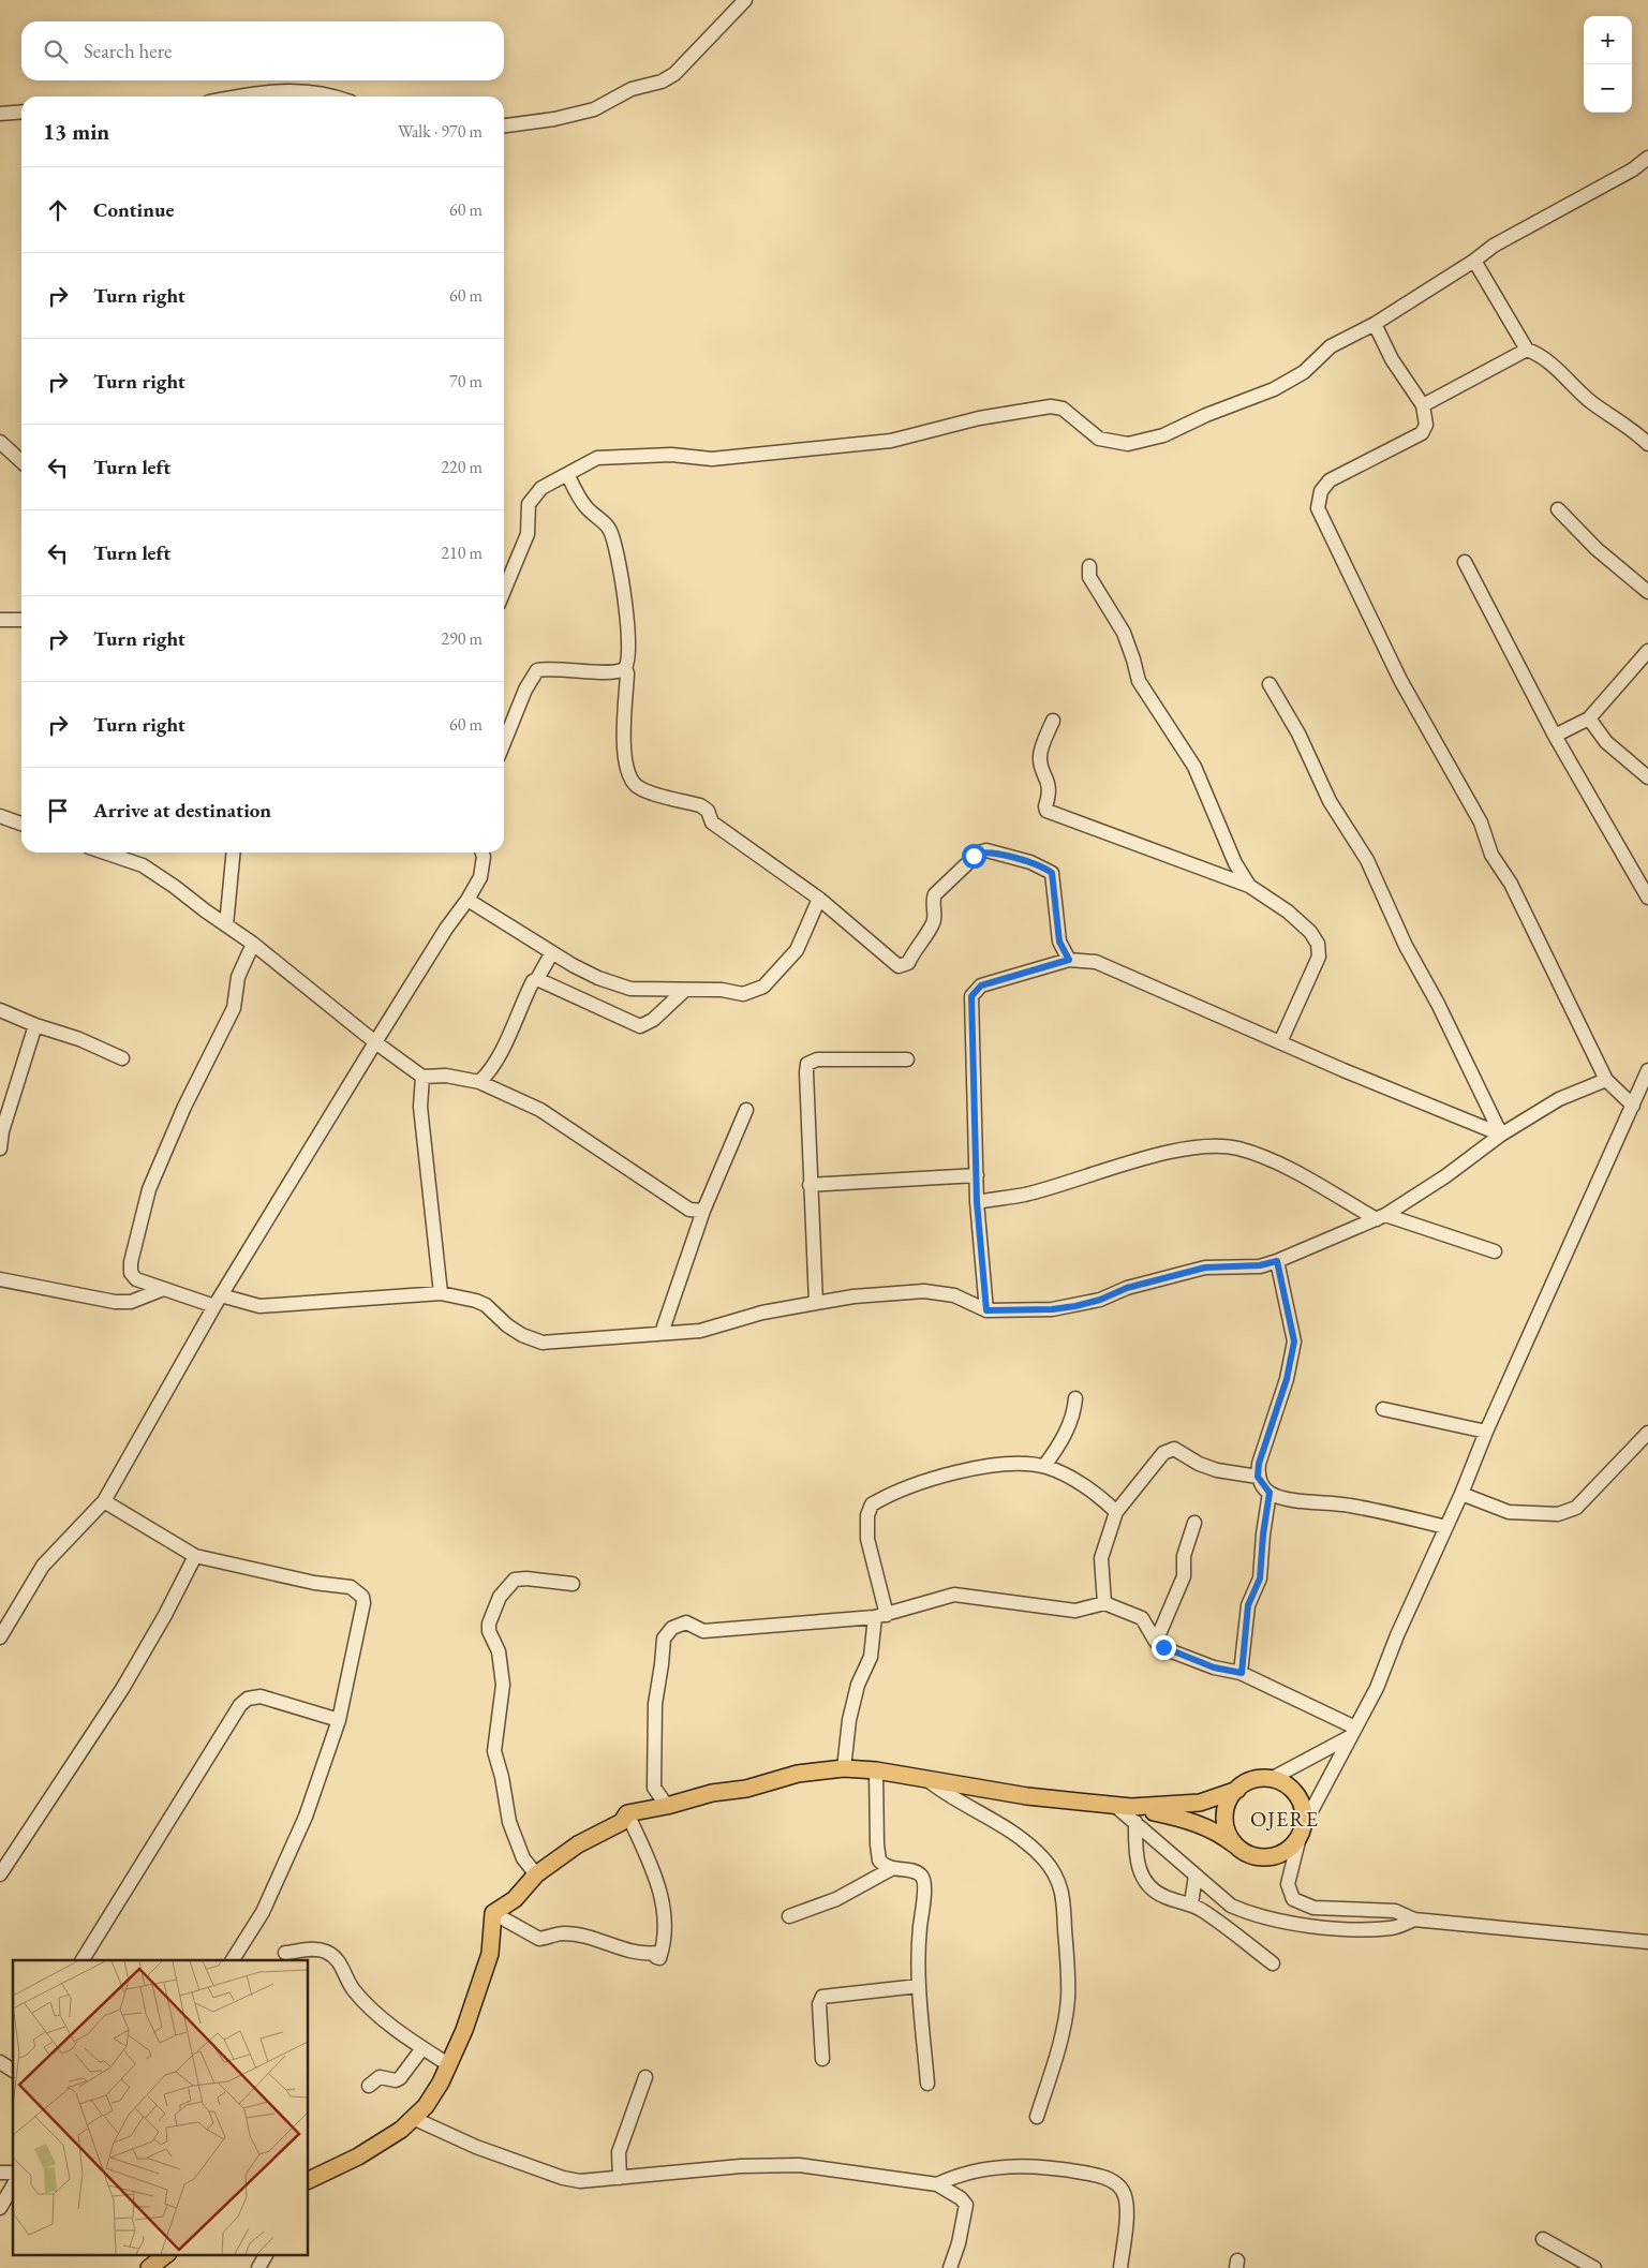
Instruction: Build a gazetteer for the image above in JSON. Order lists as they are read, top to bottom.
{
  "districts": ["OJERE"],
  "page": {
    "map_buttons": ["+", "−"],
    "search": "Search here",
    "heading": ["13 min", "Walk · 970 m"],
    "list": [
      ["Continue", "60 m"],
      ["Turn right", "60 m"],
      ["Turn right", "70 m"],
      ["Turn left", "220 m"],
      ["Turn left", "210 m"],
      ["Turn right", "290 m"],
      ["Turn right", "60 m"],
      "Arrive at destination"
    ]
  }
}
